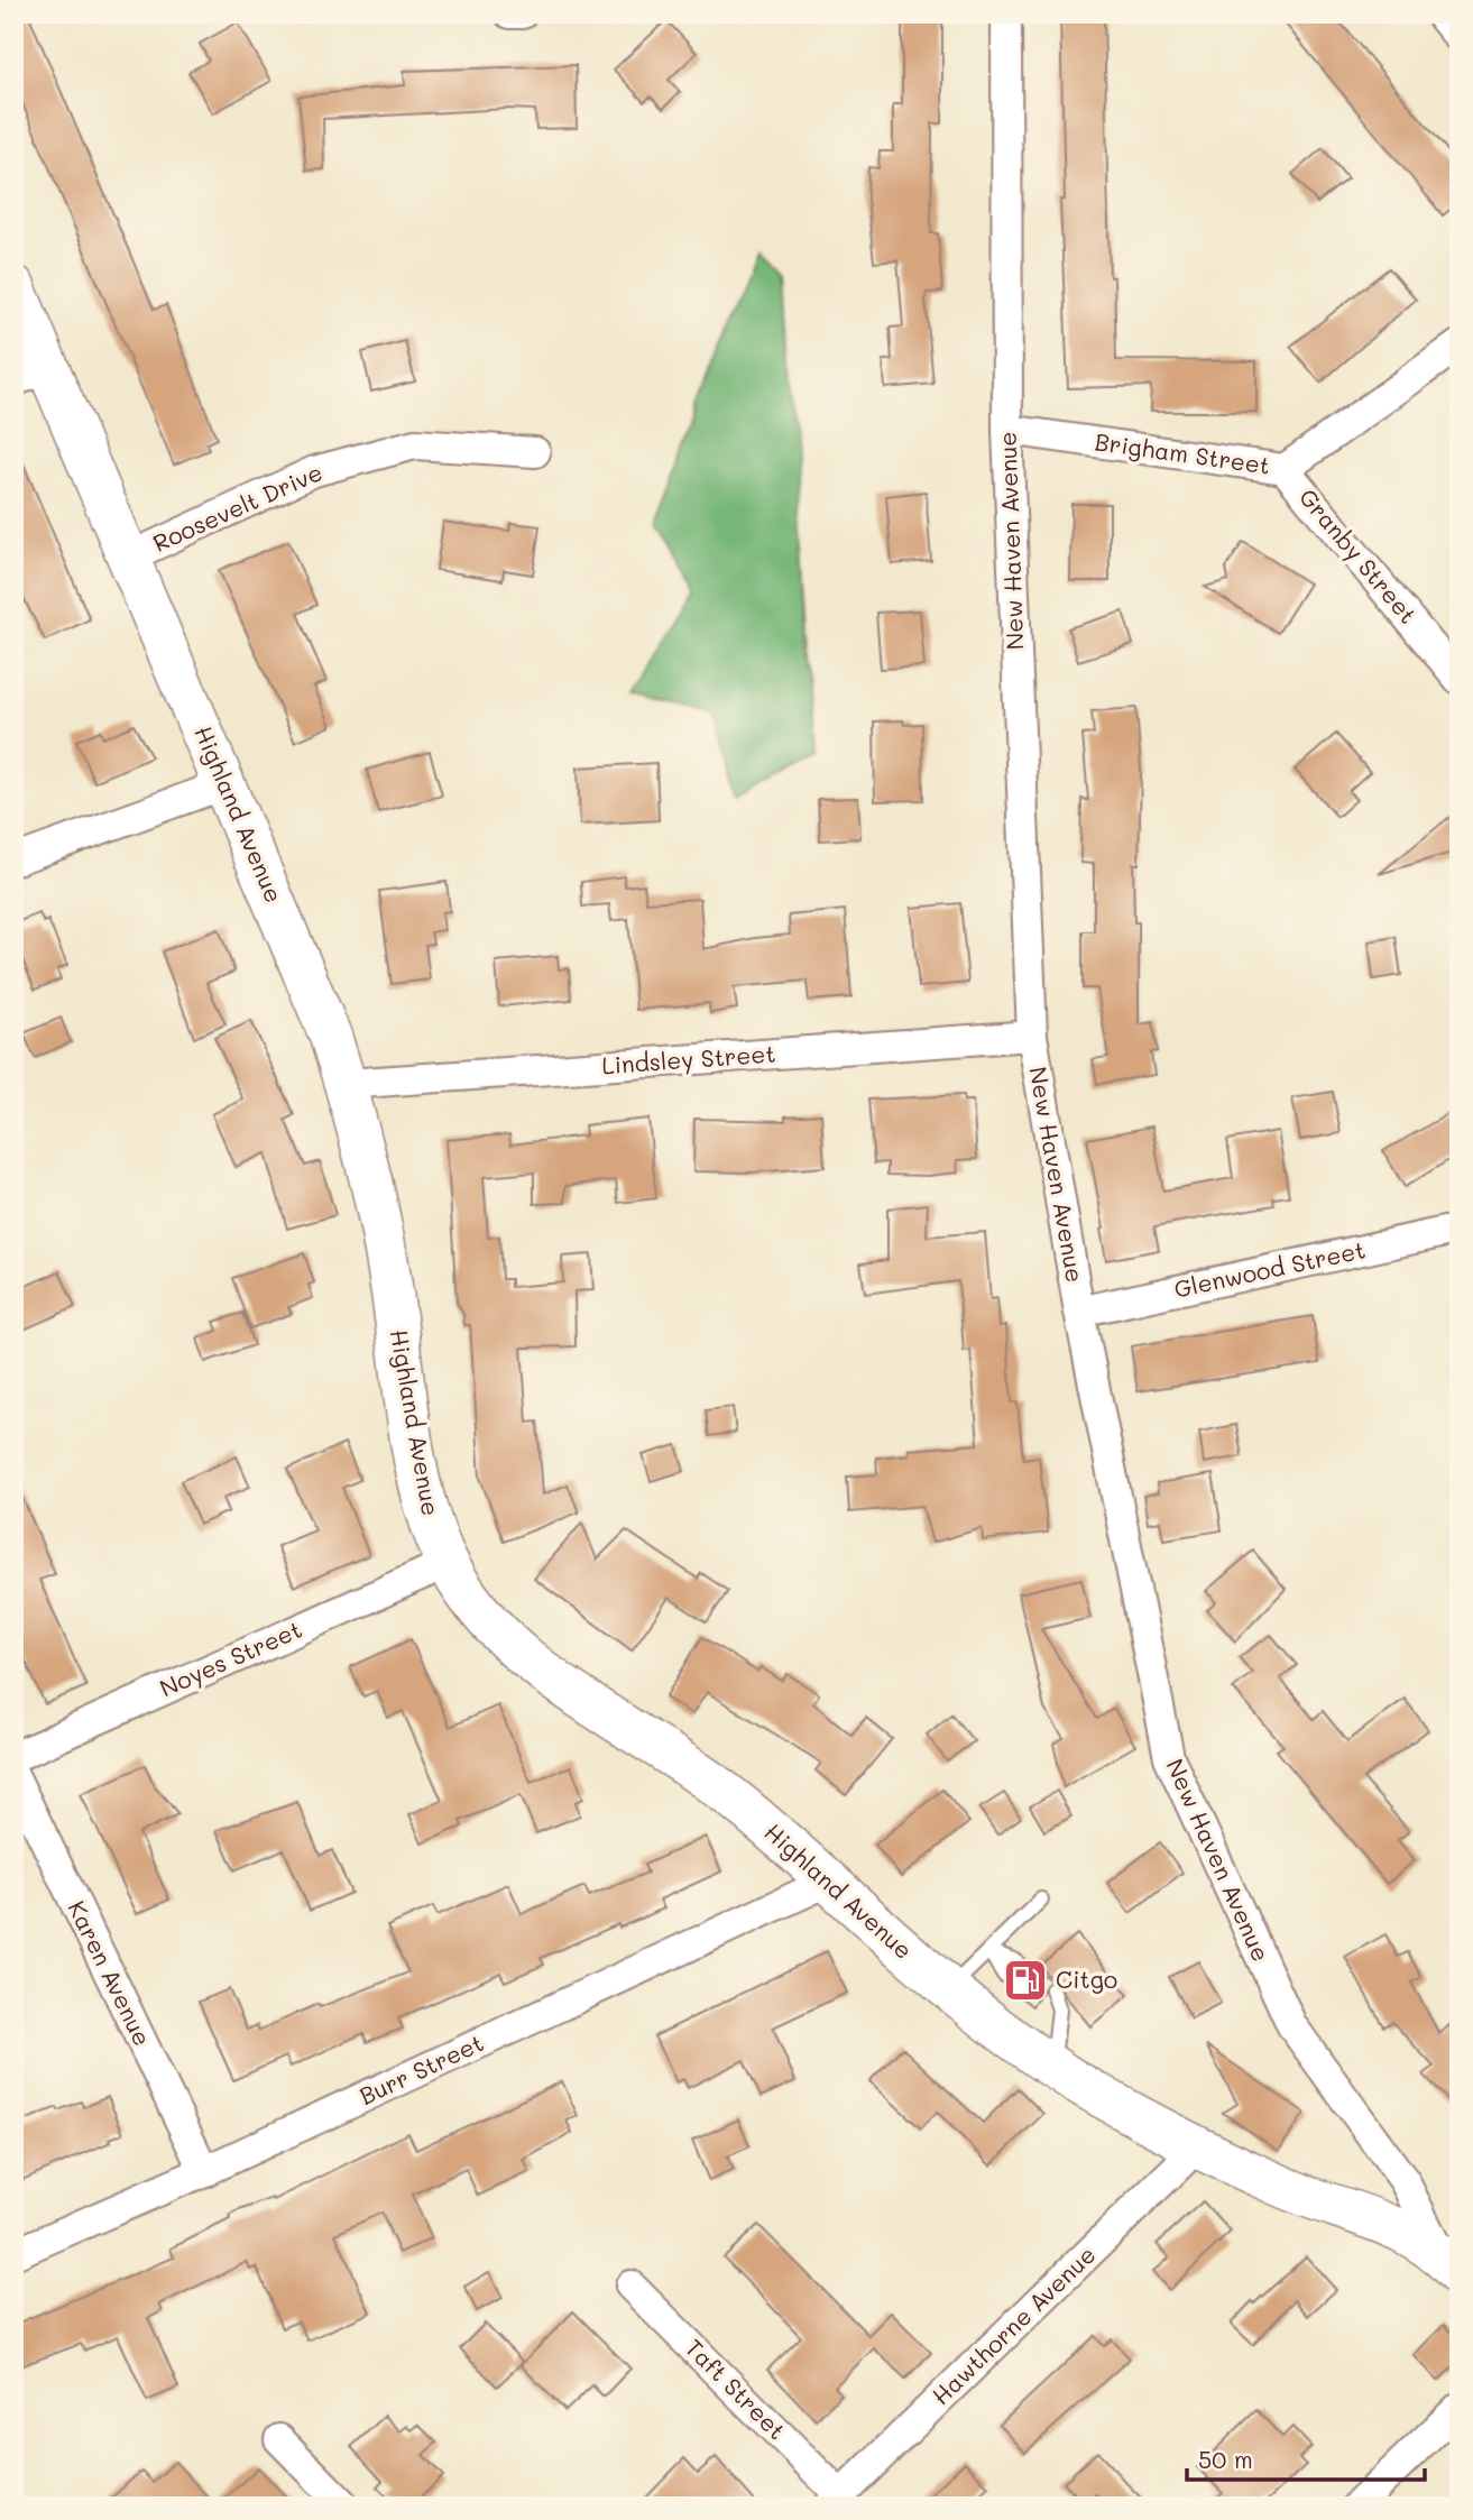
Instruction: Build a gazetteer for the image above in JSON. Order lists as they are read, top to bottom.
{
  "streets": {
    "main road": ["Highland Avenue"],
    "street": [
      "Brigham Street",
      "Roosevelt Drive",
      "New Haven Avenue",
      "Granby Street",
      "Lindsley Street",
      "Glenwood Street",
      "Noyes Street",
      "Karen Avenue",
      "Burr Street",
      "Hawthorne Avenue",
      "Taft Street"
    ]
  },
  "crossings": [
    ["Brigham Street", "New Haven Avenue"],
    ["Brigham Street", "Granby Street"],
    ["Roosevelt Drive", "Highland Avenue"],
    ["New Haven Avenue", "Highland Avenue"],
    ["New Haven Avenue", "Lindsley Street"],
    ["New Haven Avenue", "Glenwood Street"],
    ["Highland Avenue", "Lindsley Street"],
    ["Highland Avenue", "Noyes Street"],
    ["Highland Avenue", "Burr Street"],
    ["Highland Avenue", "Hawthorne Avenue"],
    ["Karen Avenue", "Burr Street"],
    ["Hawthorne Avenue", "Taft Street"]
  ],
  "places": {
    "fuel station": ["Citgo"]
  },
  "scale_bar": "50 m"
}
